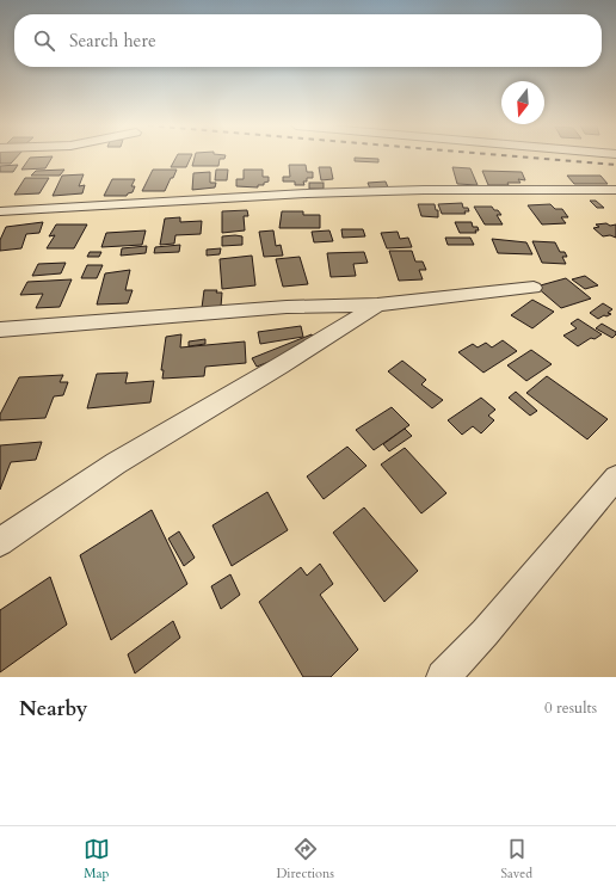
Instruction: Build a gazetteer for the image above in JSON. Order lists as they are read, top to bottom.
{
  "north": "bottom",
  "page": {
    "search": "Search here",
    "heading": ["Nearby", "0 results"],
    "nav": ["Map", "Directions", "Saved"]
  }
}
